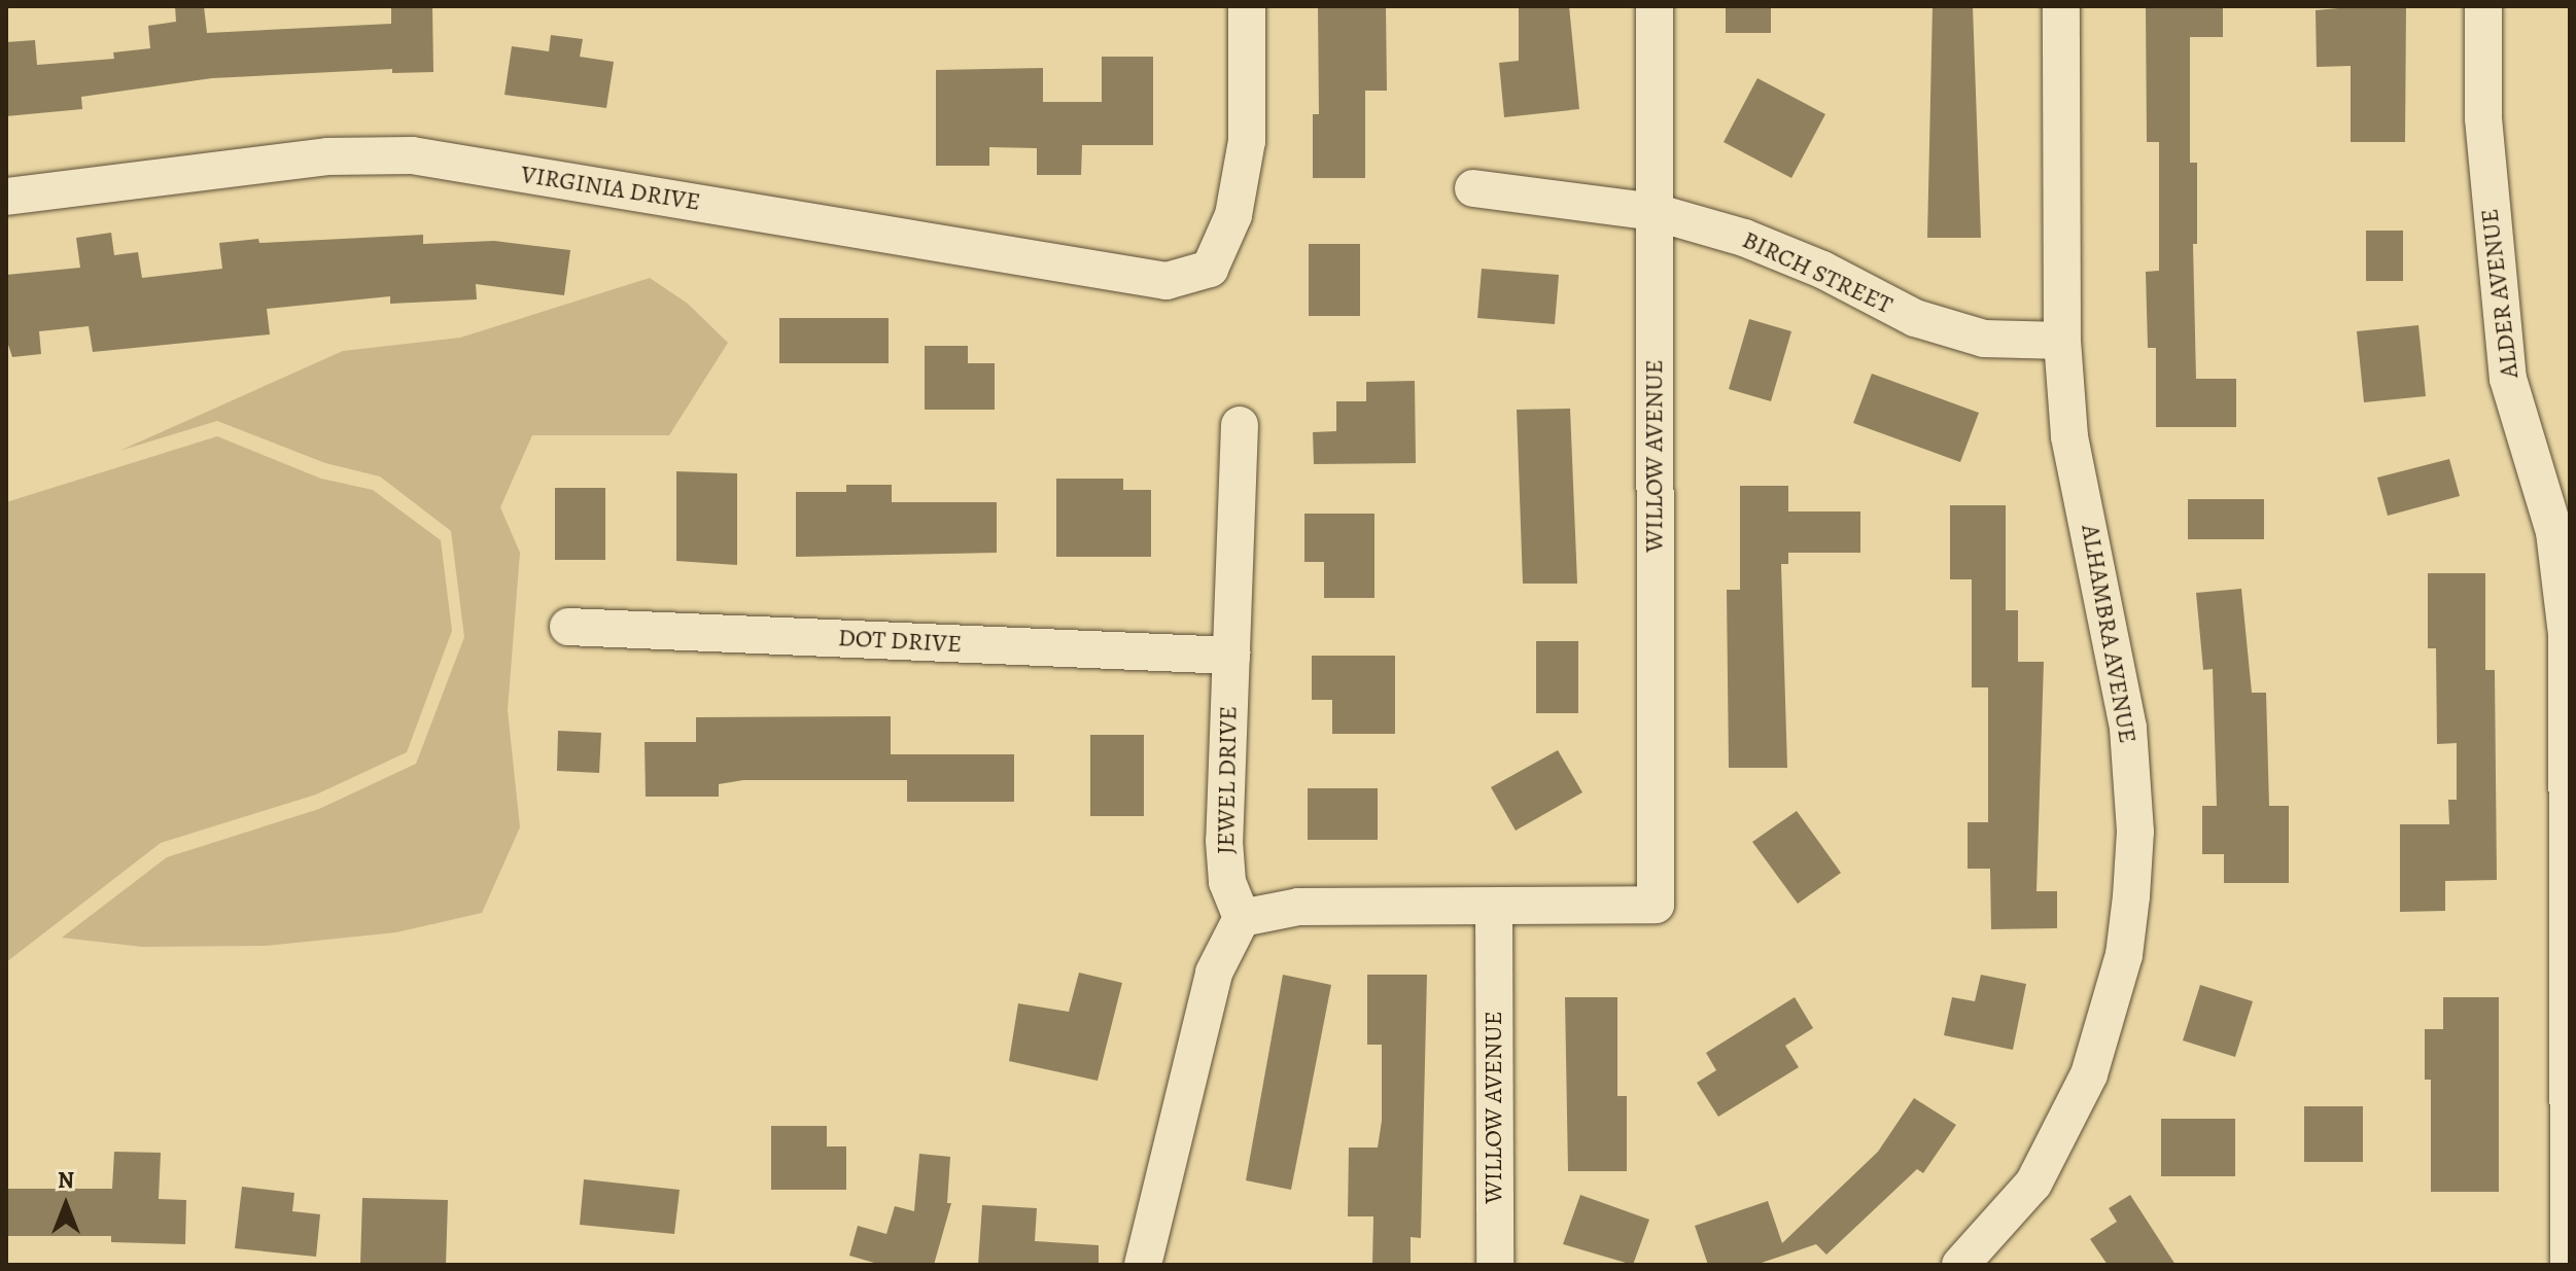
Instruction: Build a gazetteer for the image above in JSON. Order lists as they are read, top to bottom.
{
  "streets": {
    "street": [
      "VIRGINIA DRIVE",
      "BIRCH STREET",
      "ALDER AVENUE",
      "WILLOW AVENUE",
      "ALHAMBRA AVENUE",
      "DOT DRIVE",
      "JEWEL DRIVE"
    ]
  },
  "crossings": [
    ["BIRCH STREET", "WILLOW AVENUE"],
    ["BIRCH STREET", "ALHAMBRA AVENUE"],
    ["DOT DRIVE", "JEWEL DRIVE"]
  ],
  "north": "top"
}
